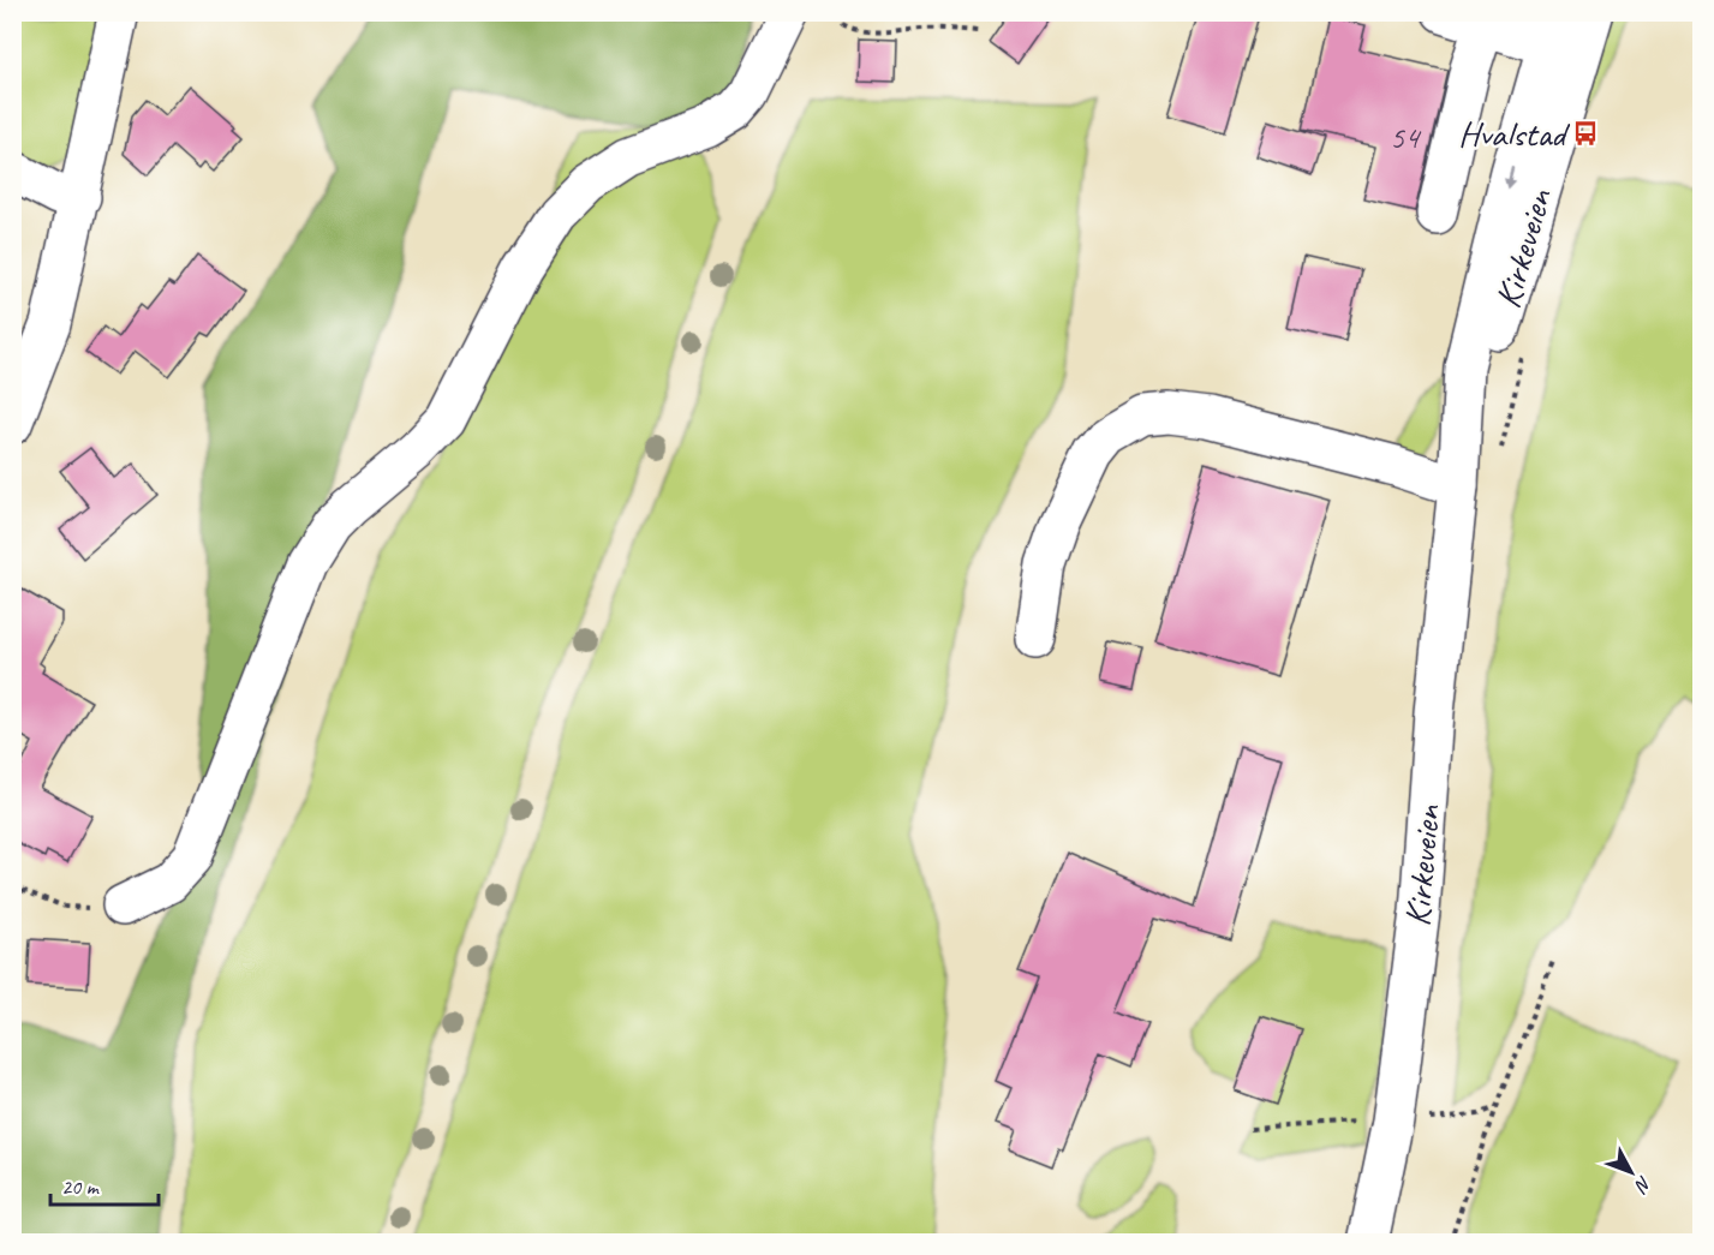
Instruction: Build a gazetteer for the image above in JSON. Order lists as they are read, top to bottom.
{
  "streets": {
    "main road": ["Kirkeveien"]
  },
  "places": {
    "bus stop": ["Hvalstad"]
  },
  "house_numbers": ["54"],
  "scale_bar": "20 m",
  "north": "bottom right"
}
